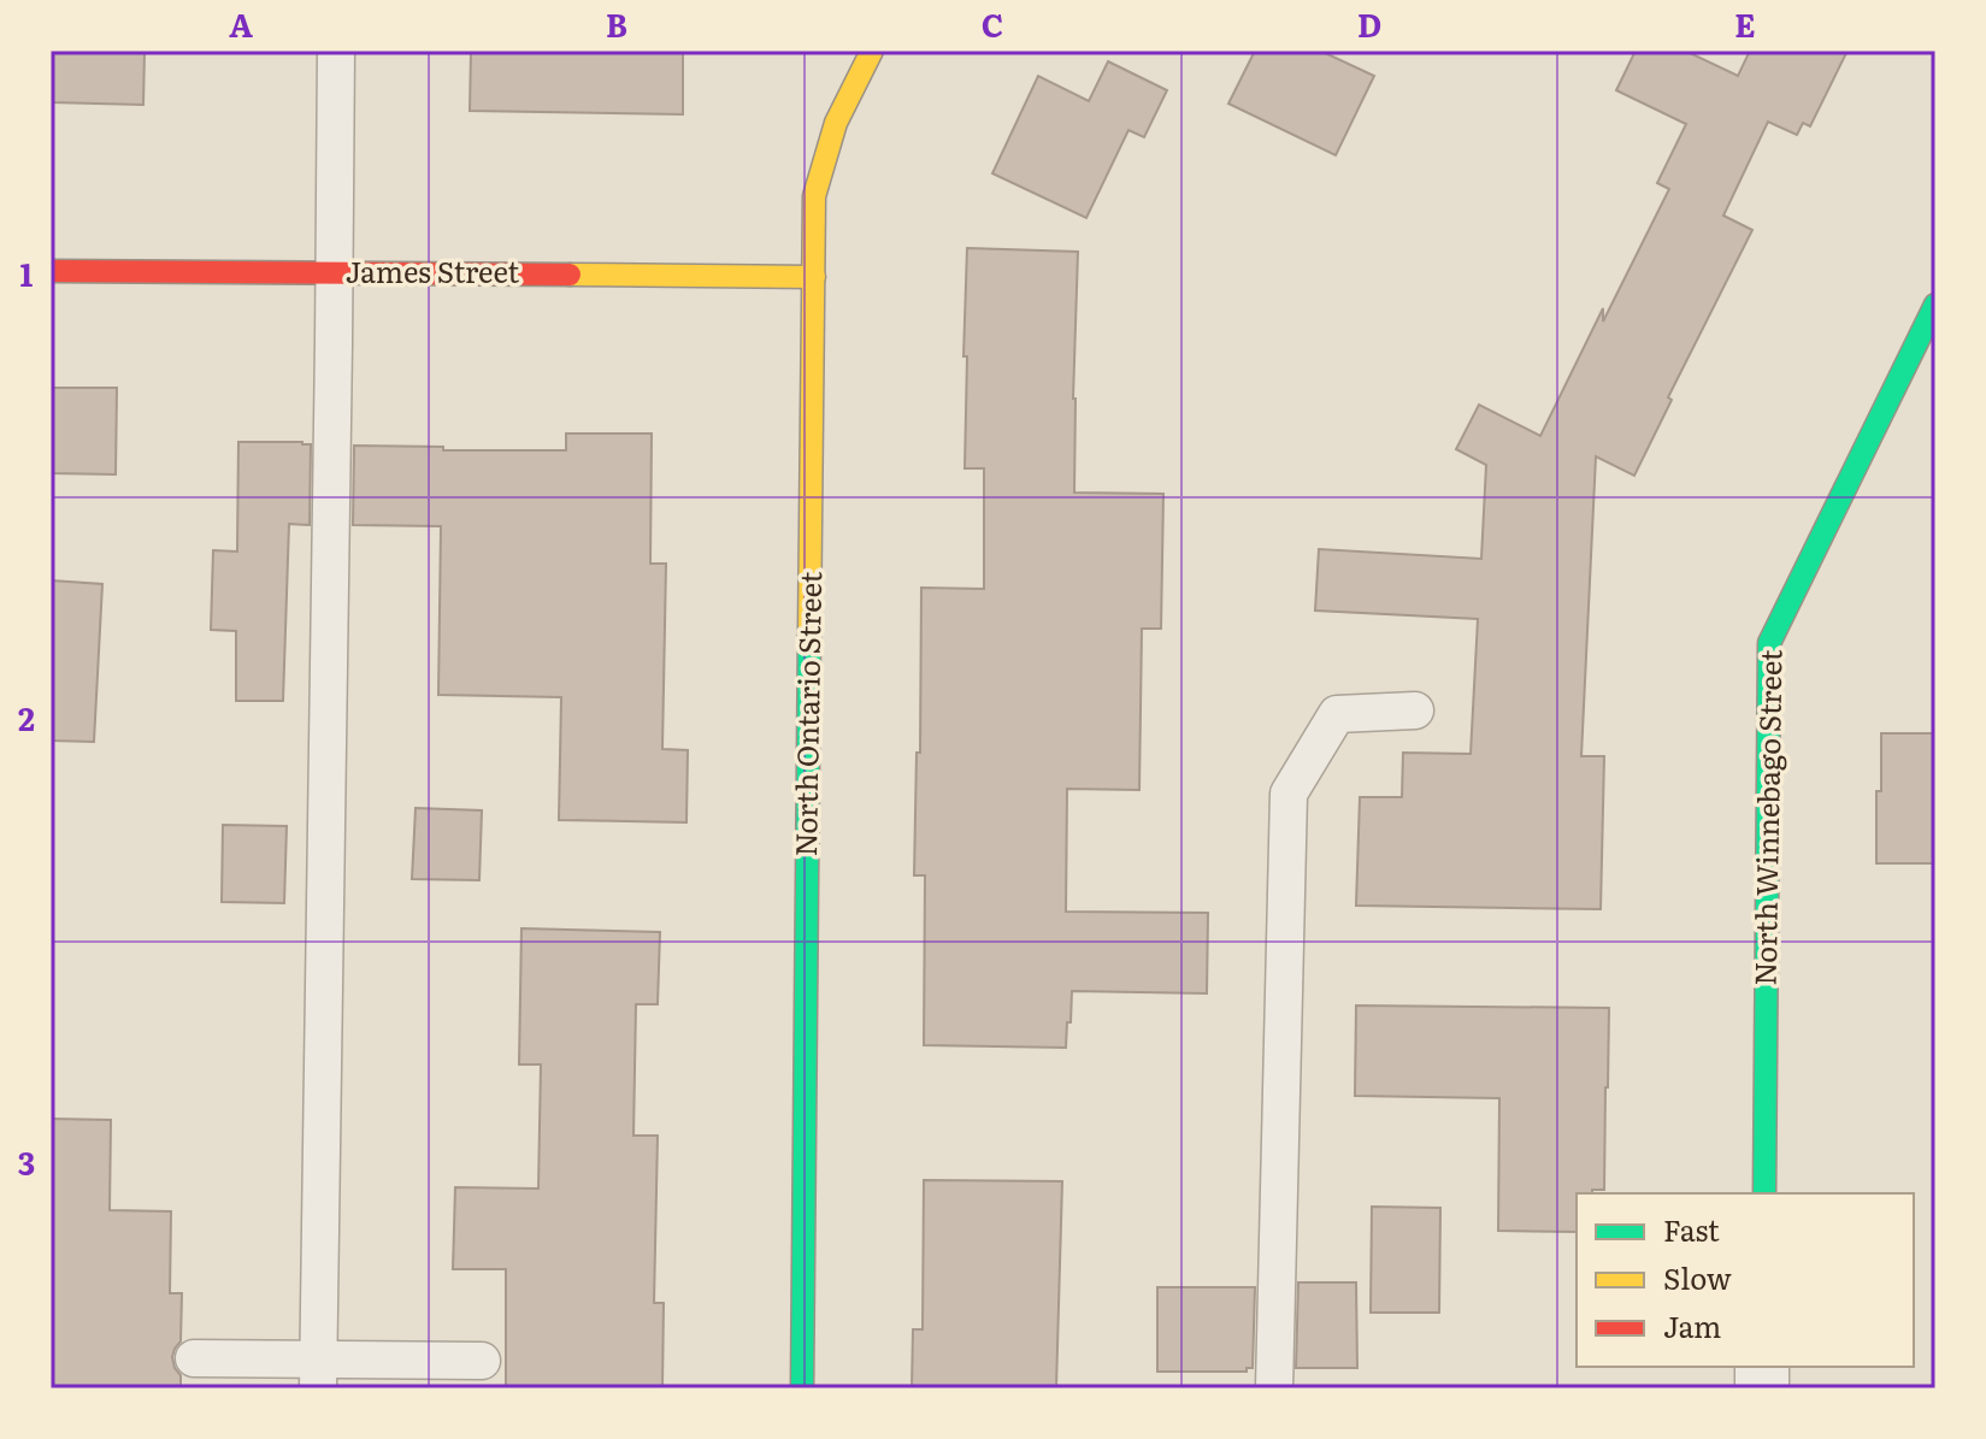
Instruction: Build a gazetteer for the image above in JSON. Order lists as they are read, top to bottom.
{
  "streets": {
    "street": ["James Street", "North Ontario Street", "North Winnebago Street"]
  },
  "crossings": [
    ["James Street", "North Ontario Street"]
  ],
  "legend": ["Fast", "Slow", "Jam"],
  "grid": {
    "columns": [
      "A",
      "B",
      "C",
      "D",
      "E"
    ],
    "rows": ["1", "2", "3"]
  }
}
